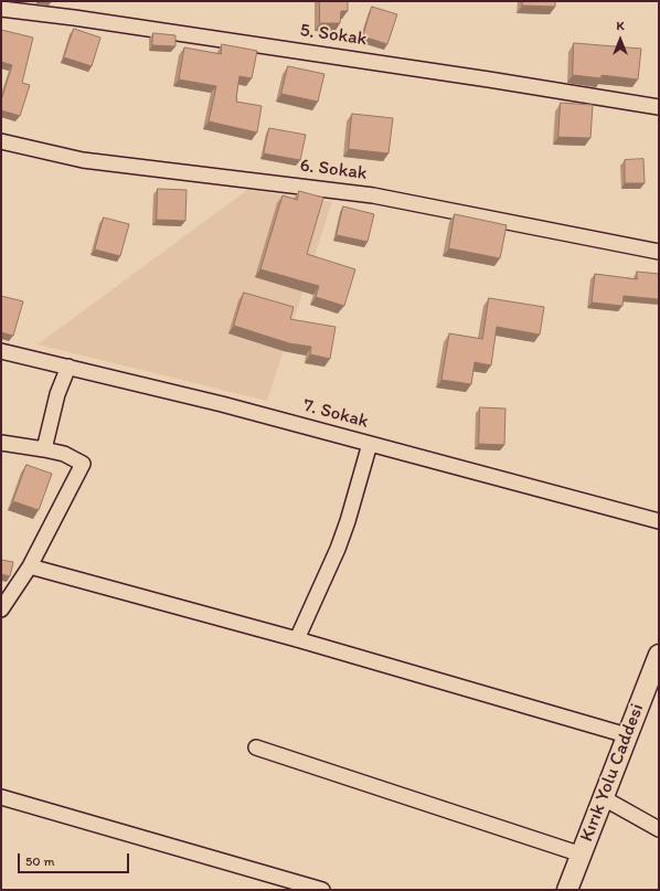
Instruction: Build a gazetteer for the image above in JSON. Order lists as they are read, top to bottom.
{
  "streets": {
    "street": [
      "5. Sokak",
      "6. Sokak",
      "7. Sokak",
      "Kırık Yolu Caddesi"
    ]
  },
  "scale_bar": "50 m",
  "north": "top"
}
